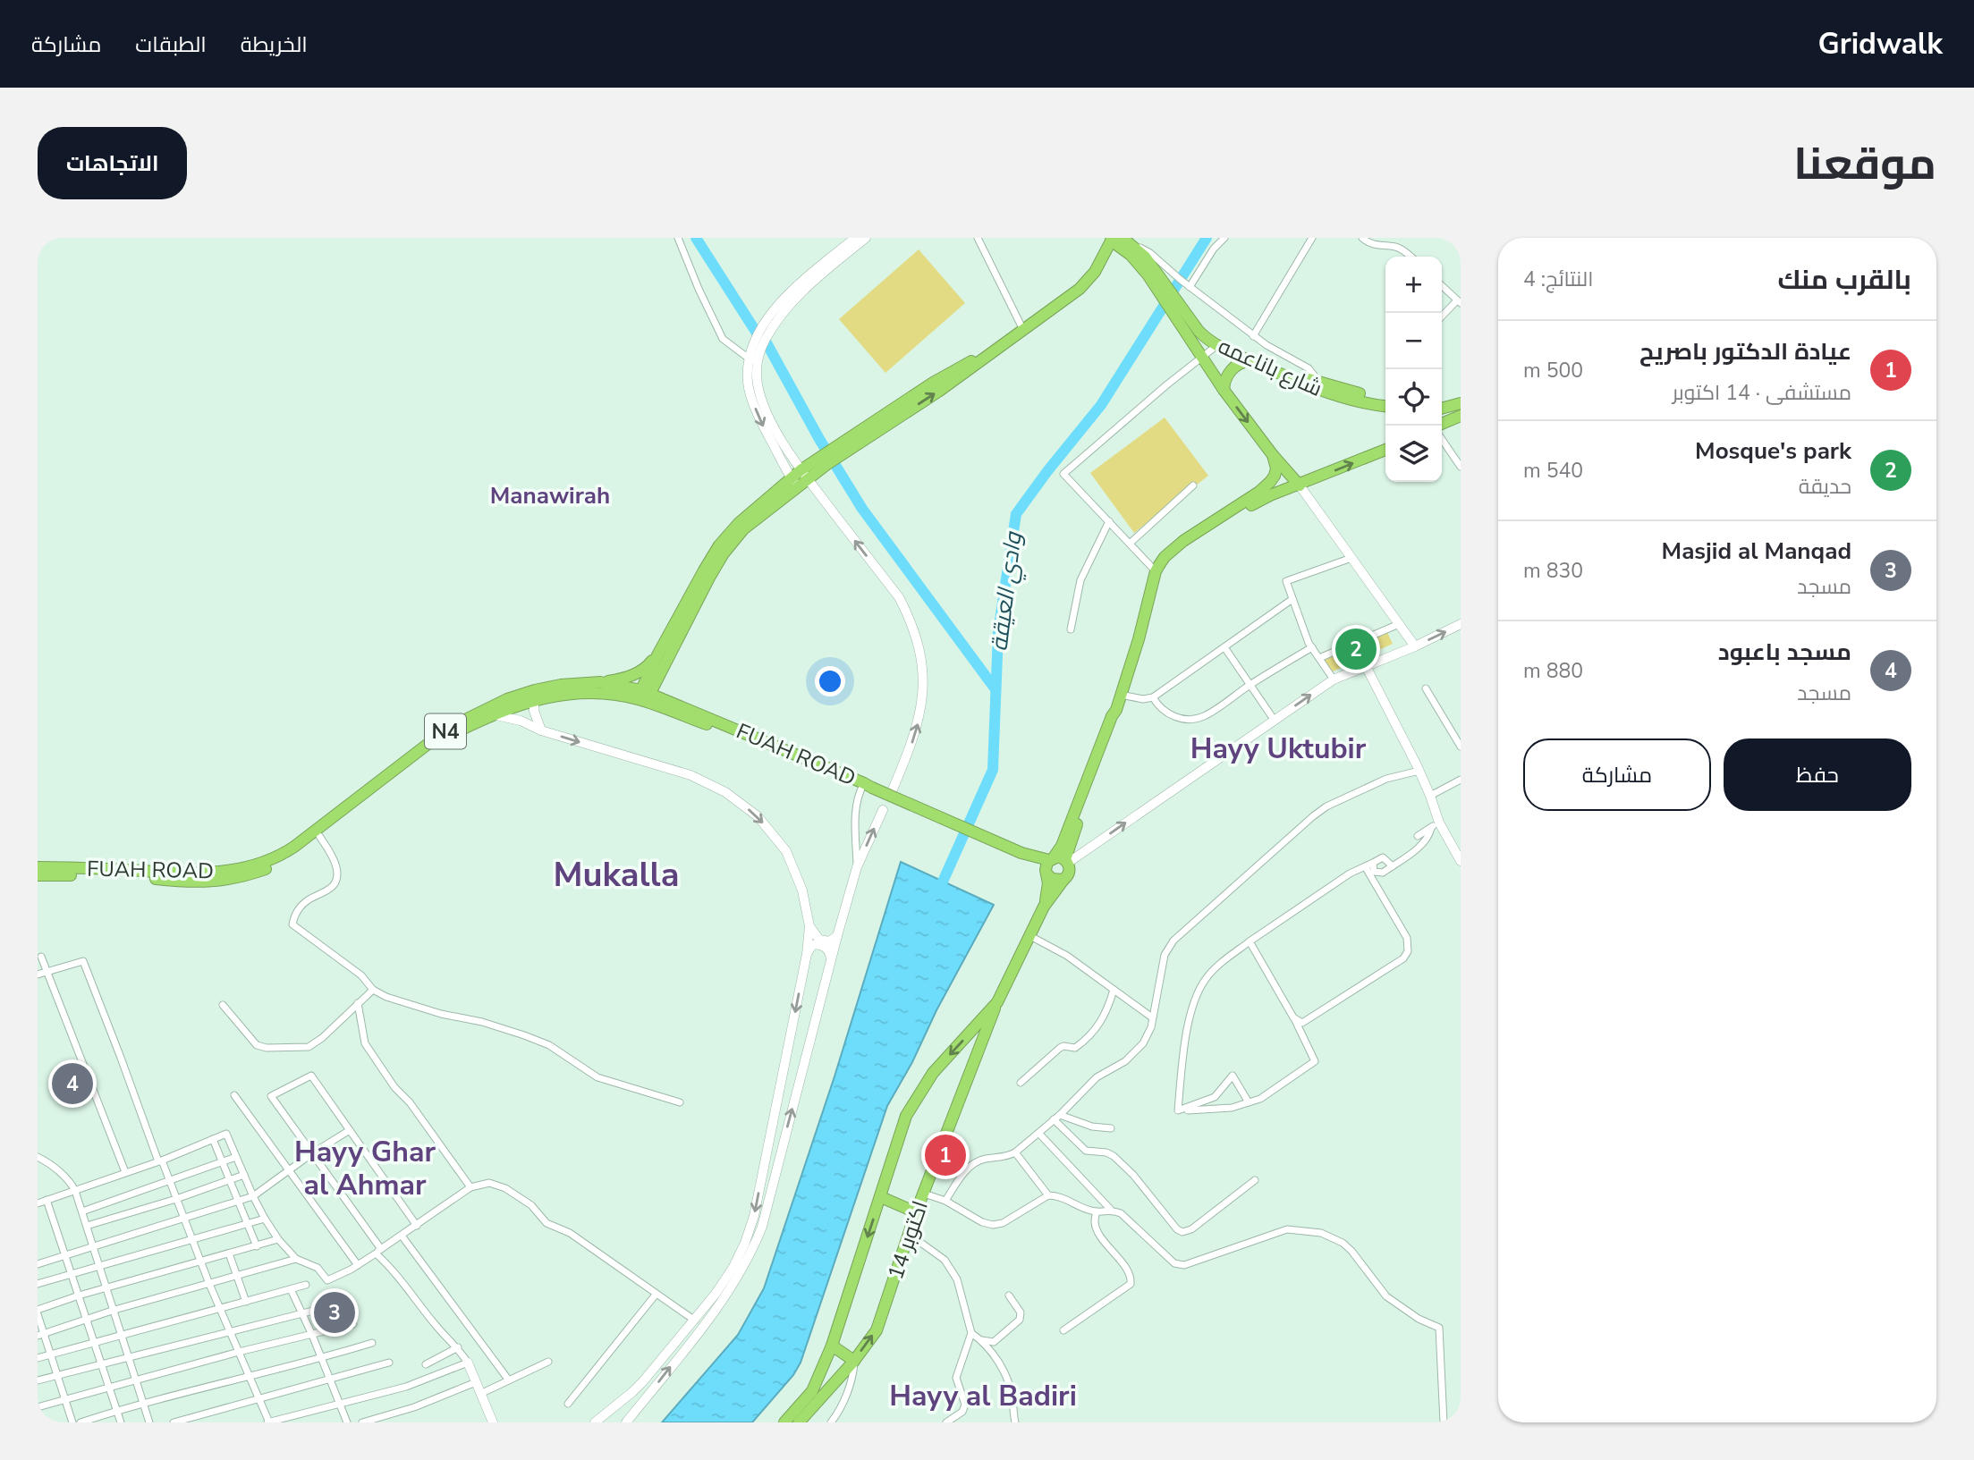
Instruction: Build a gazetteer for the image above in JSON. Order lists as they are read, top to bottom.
{
  "streets": {
    "highway": [
      "شارع باناعمه",
      "N4",
      "FUAH ROAD",
      "14 اكتوبر"
    ]
  },
  "districts": [
    "Manawirah",
    "Hayy Uktubir",
    "Mukalla",
    "Hayy Ghar al Ahmar",
    "Hayy al Badiri"
  ],
  "water": ["وادي العيقة"],
  "page": {
    "header": "Gridwalk",
    "nav": ["الخريطة", "الطبقات", "مشاركة"],
    "title": "موقعنا",
    "buttons": [
      "الاتجاهات",
      ["حفظ", "مشاركة"]
    ],
    "heading": ["بالقرب منك", "النتائج: 4"],
    "map_buttons": ["+", "−"],
    "list": [
      {
        "mark": "1",
        "name": "عيادة الدكتور باصريح",
        "note": "مستشفى · 14 اكتوبر",
        "value": "500 m"
      },
      {
        "mark": "2",
        "name": "Mosque's park",
        "note": "حديقة",
        "value": "540 m"
      },
      {
        "mark": "3",
        "name": "Masjid al Manqad",
        "note": "مسجد",
        "value": "830 m"
      },
      {
        "mark": "4",
        "name": "مسجد باعبود",
        "note": "مسجد",
        "value": "880 m"
      }
    ],
    "pins": [
      "2",
      "4",
      "1",
      "3"
    ]
  }
}
